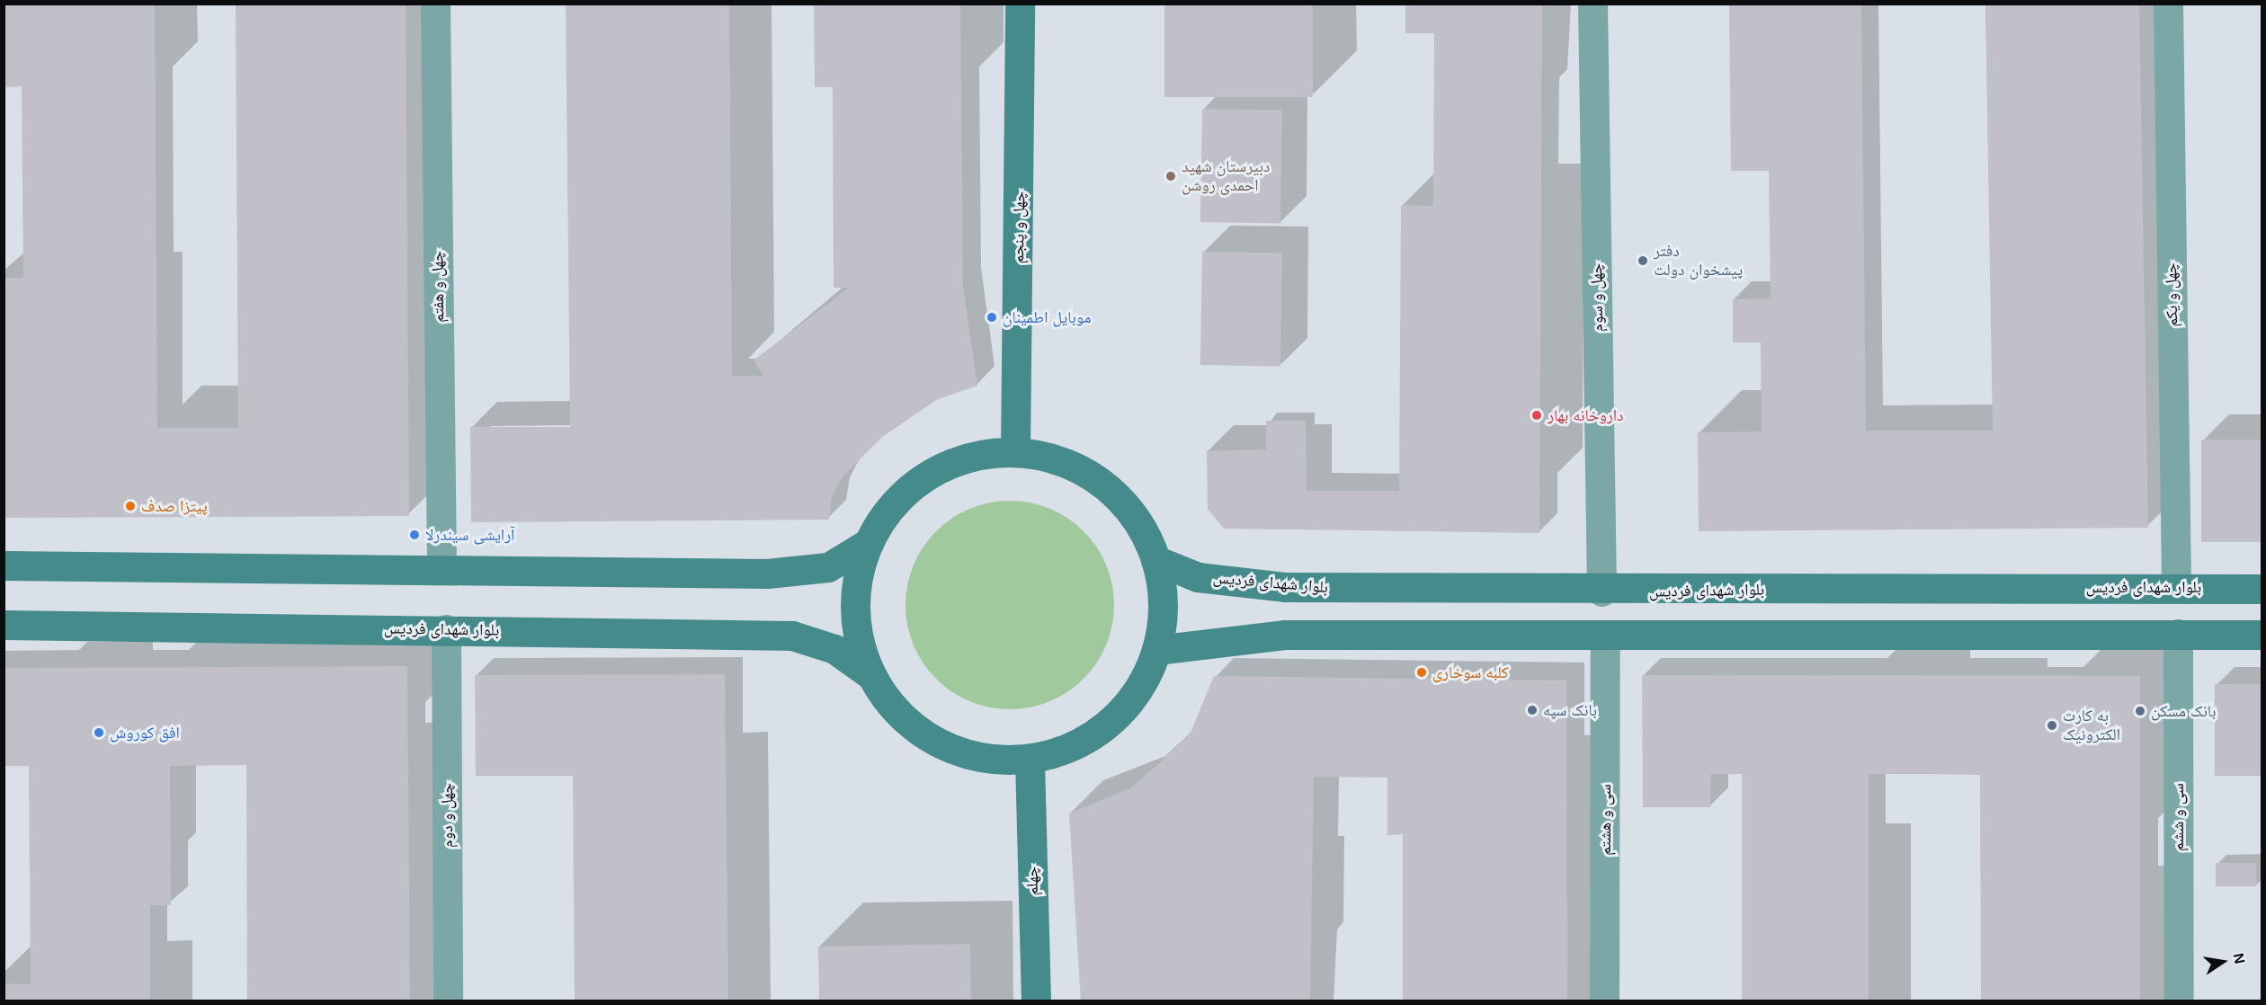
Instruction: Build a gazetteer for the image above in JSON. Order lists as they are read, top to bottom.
{
  "streets": {
    "main road": ["چهل و پنجم", "بلوار شهدای فردیس", "چهلم"],
    "street": [
      "چهل و هفتم",
      "چهل و یکم",
      "چهل و سوم",
      "چهل و دوم",
      "سی و ششم",
      "سی و هشتم"
    ]
  },
  "crossings": [
    ["چهل و یکم", "بلوار شهدای فردیس"],
    ["چهل و سوم", "بلوار شهدای فردیس"],
    ["بلوار شهدای فردیس", "چهل و دوم"]
  ],
  "places": [
    "دبیرستان شهید احمدی روشن",
    "دفتر پیشخوان دولت",
    "موبایل اطمینان",
    "داروخانه بهار",
    "پیتزا صدف",
    "آرایشی سیندرلا",
    "کلبه سوخاری",
    "بانک سپه",
    "بانک مسکن",
    "به کارت الکترونیک",
    "افق کوروش"
  ],
  "north": "right"
}
